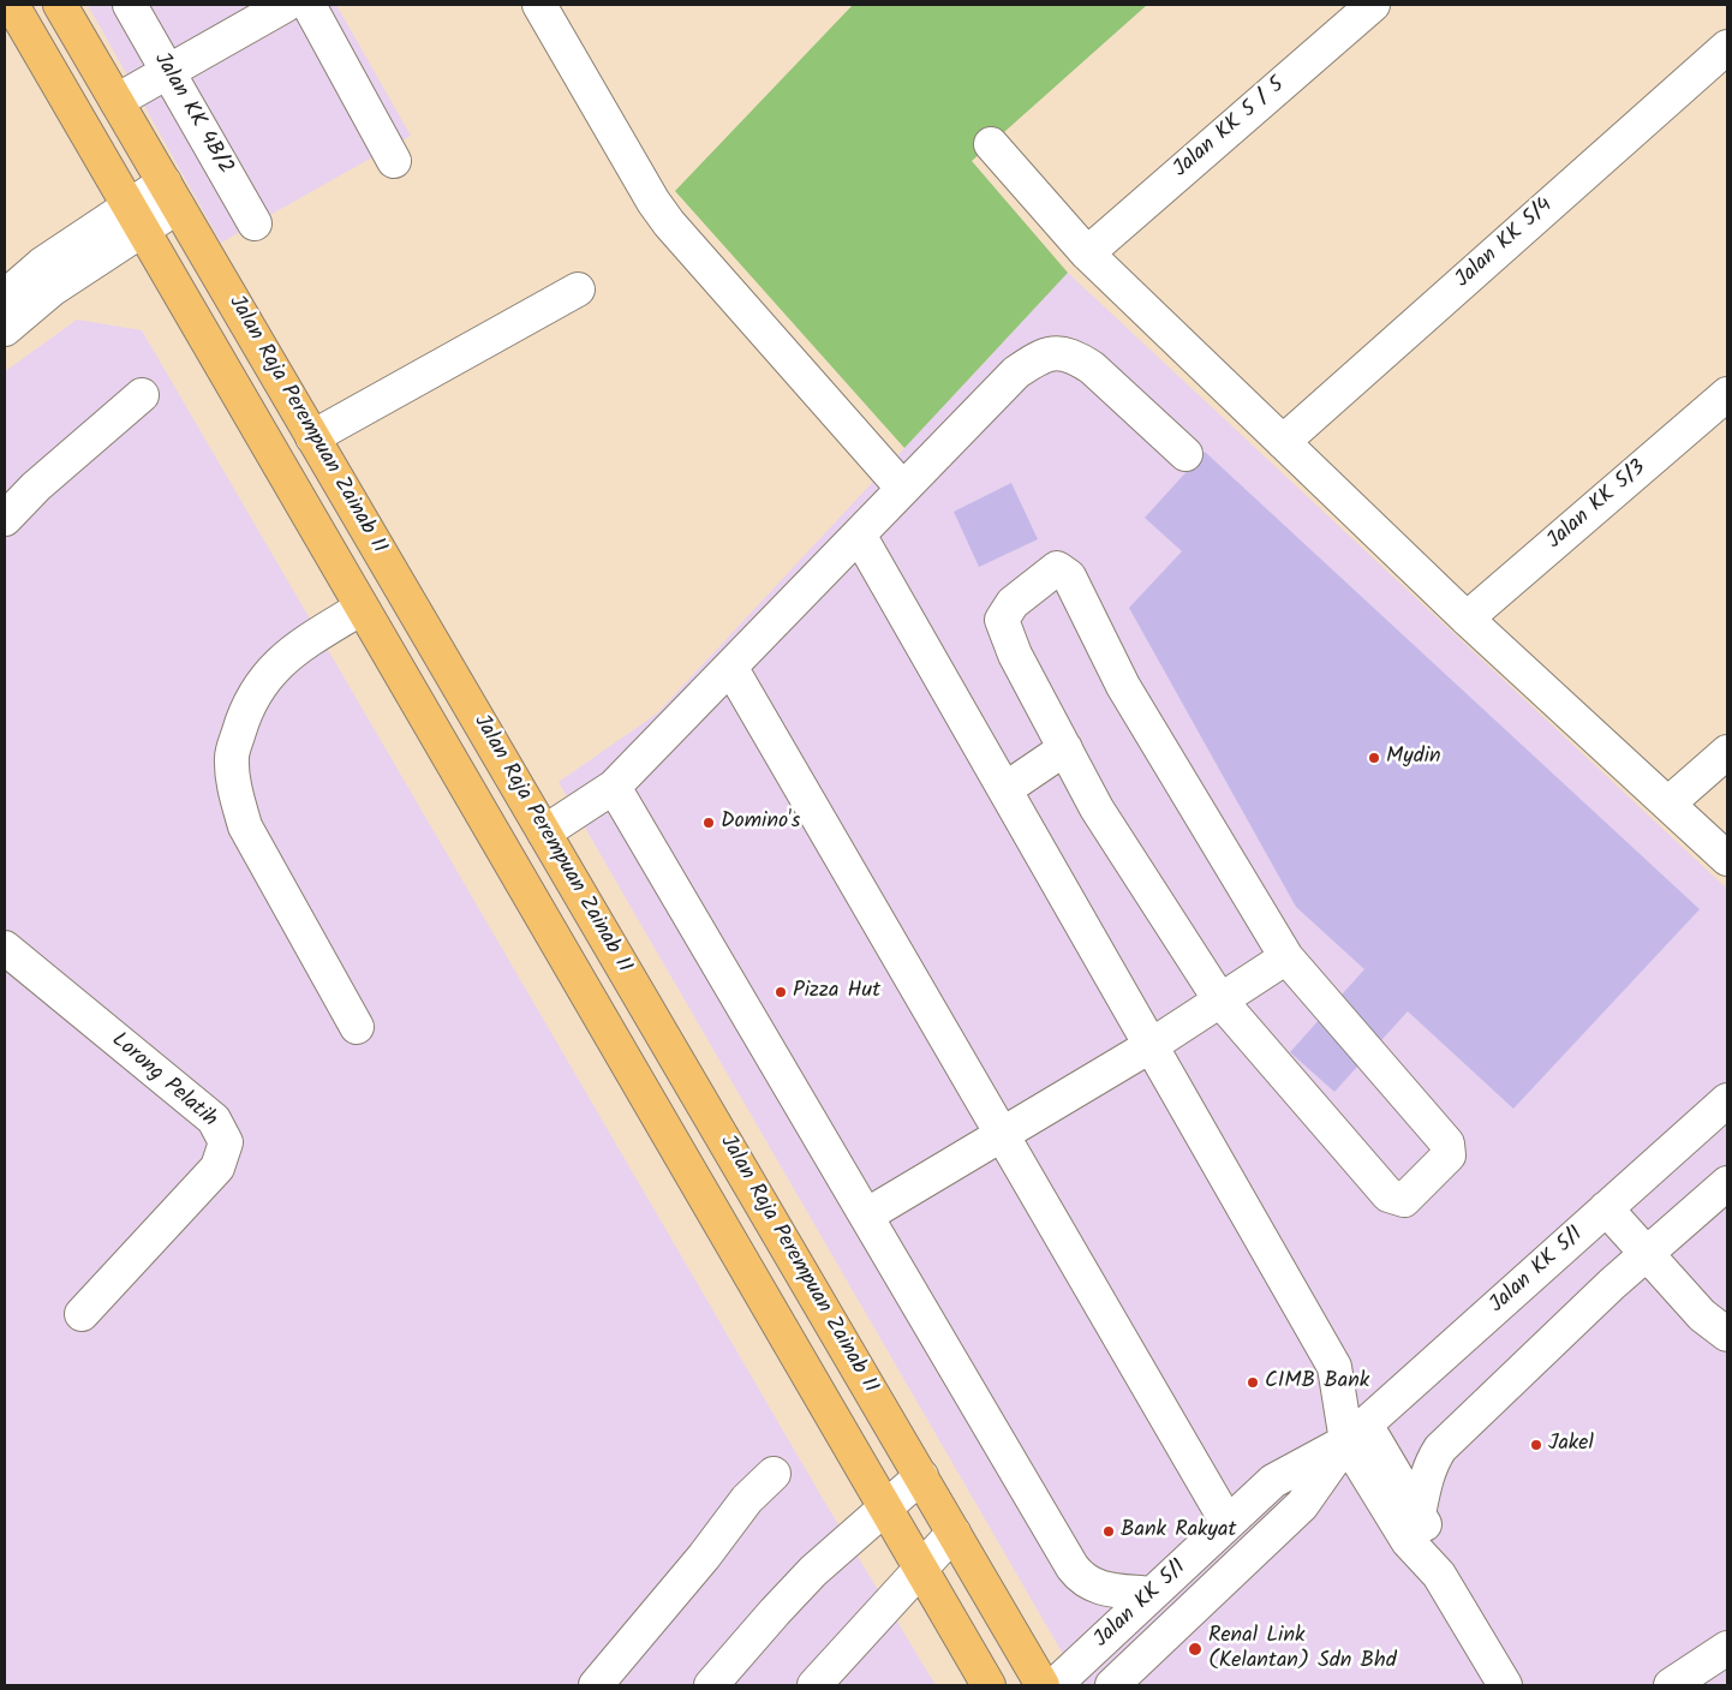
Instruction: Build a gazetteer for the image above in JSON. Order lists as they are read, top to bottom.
{
  "streets": {
    "main road": ["Jalan Raja Perempuan Zainab II"],
    "street": [
      "Jalan KK 4B/2",
      "Jalan KK 5 / 5",
      "Jalan KK 5/4",
      "Jalan KK 5/3",
      "Lorong Pelatih",
      "Jalan KK 5/1"
    ]
  },
  "places": [
    "Mydin",
    "Domino's",
    "Pizza Hut",
    "CIMB Bank",
    "Jakel",
    "Bank Rakyat",
    "Renal Link (Kelantan) Sdn Bhd"
  ]
}
